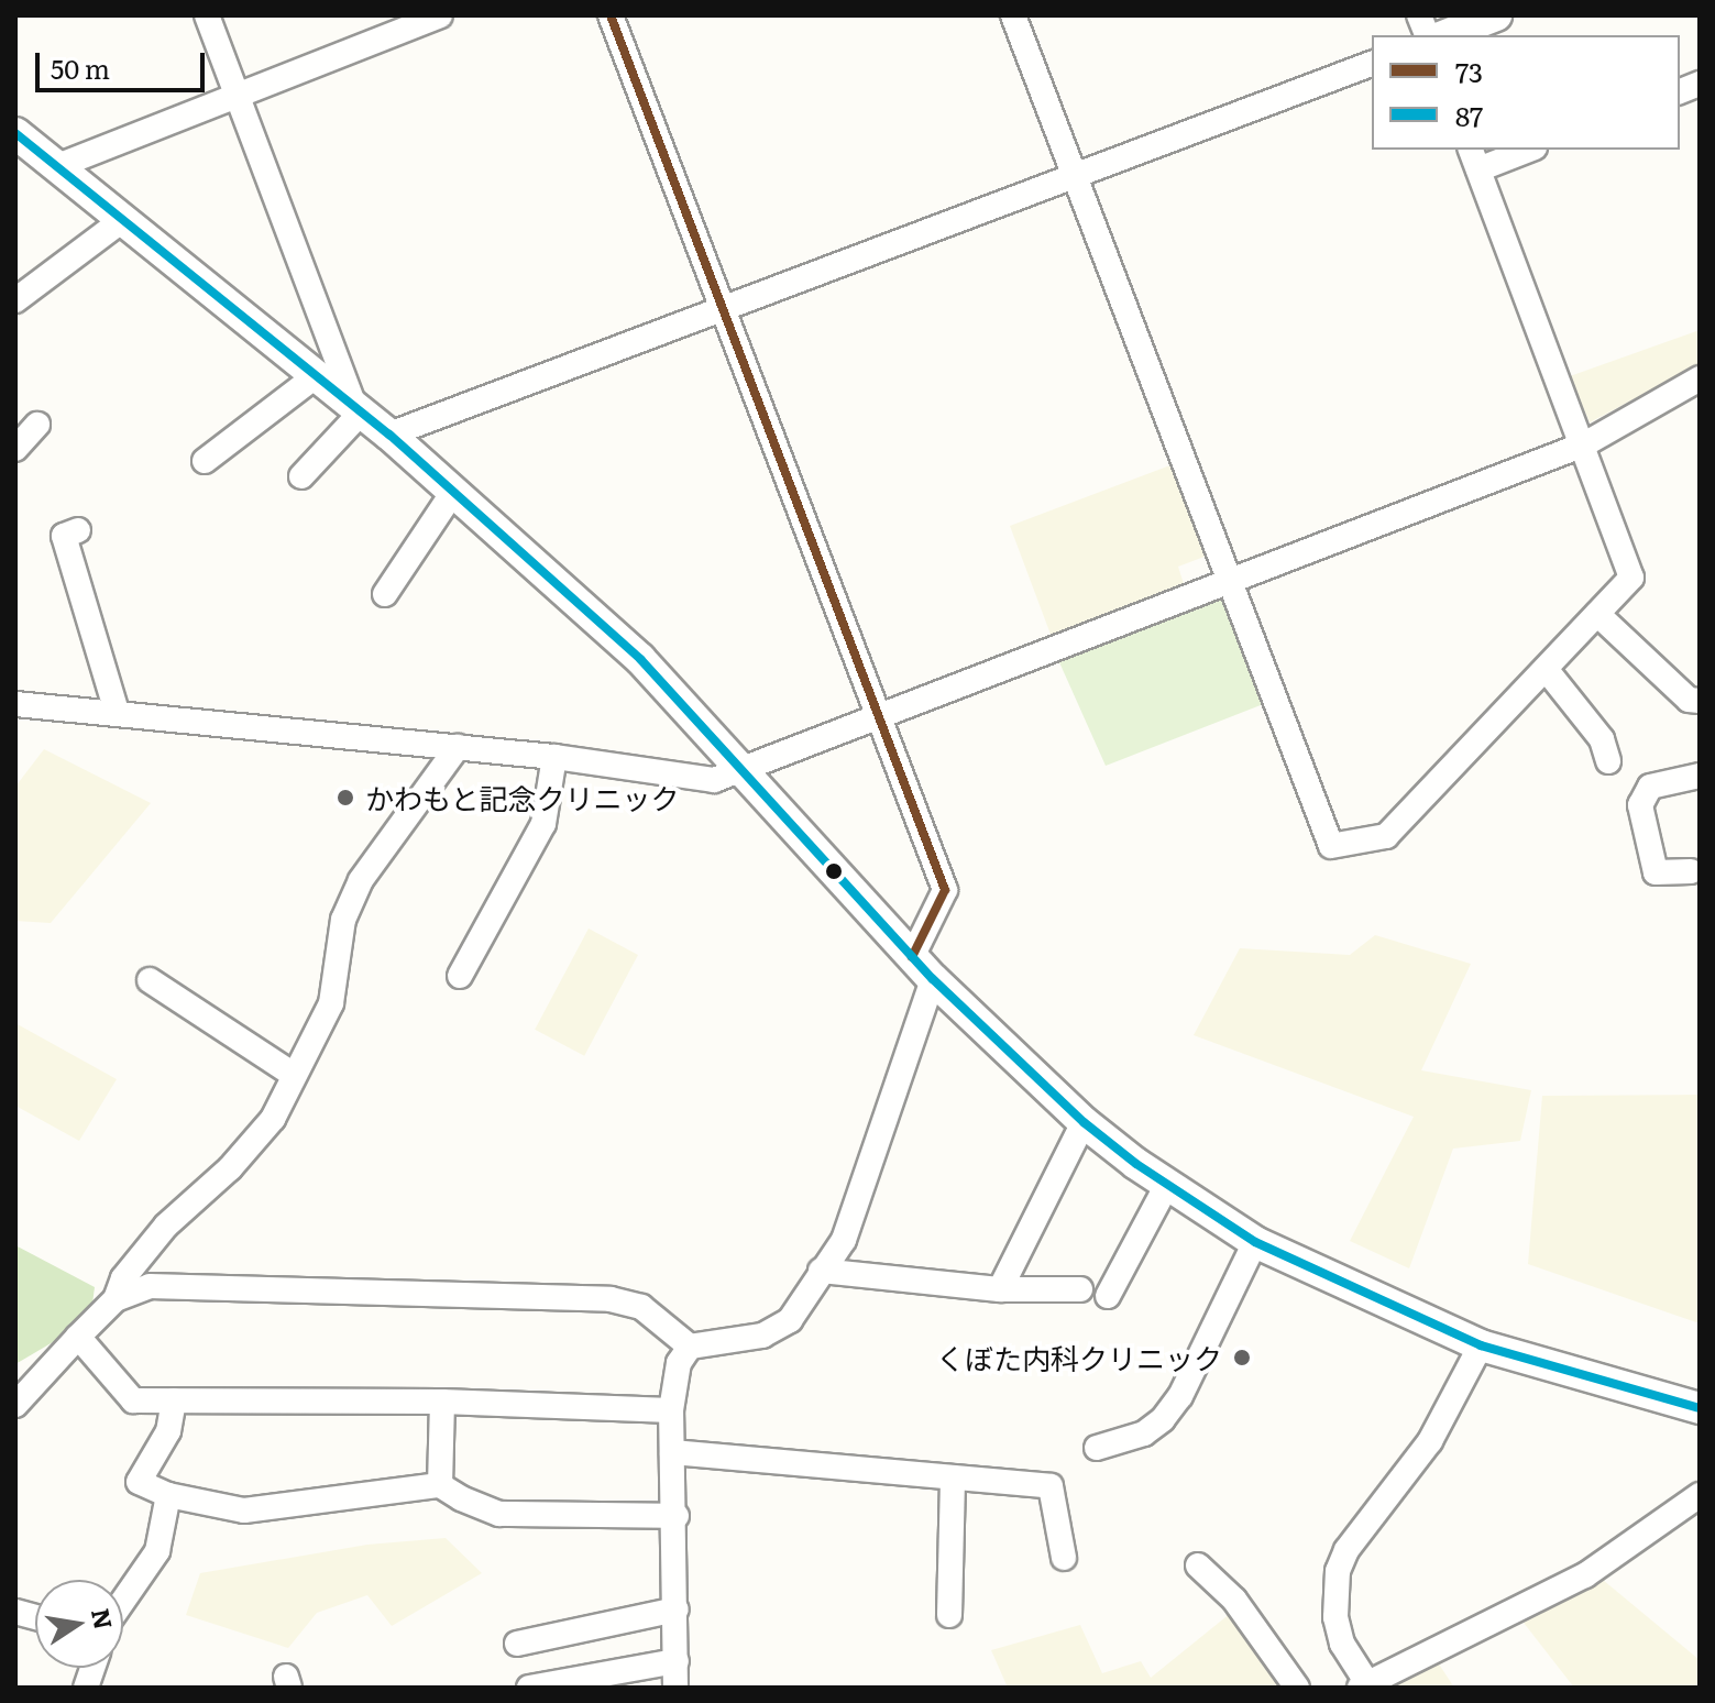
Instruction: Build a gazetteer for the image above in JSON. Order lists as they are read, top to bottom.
{
  "places": ["かわもと記念クリニック", "くぼた内科クリニック"],
  "lines": ["transit line 73", "transit line 87"],
  "legend": ["73", "87"],
  "scale_bar": "50 m",
  "north": "right"
}
